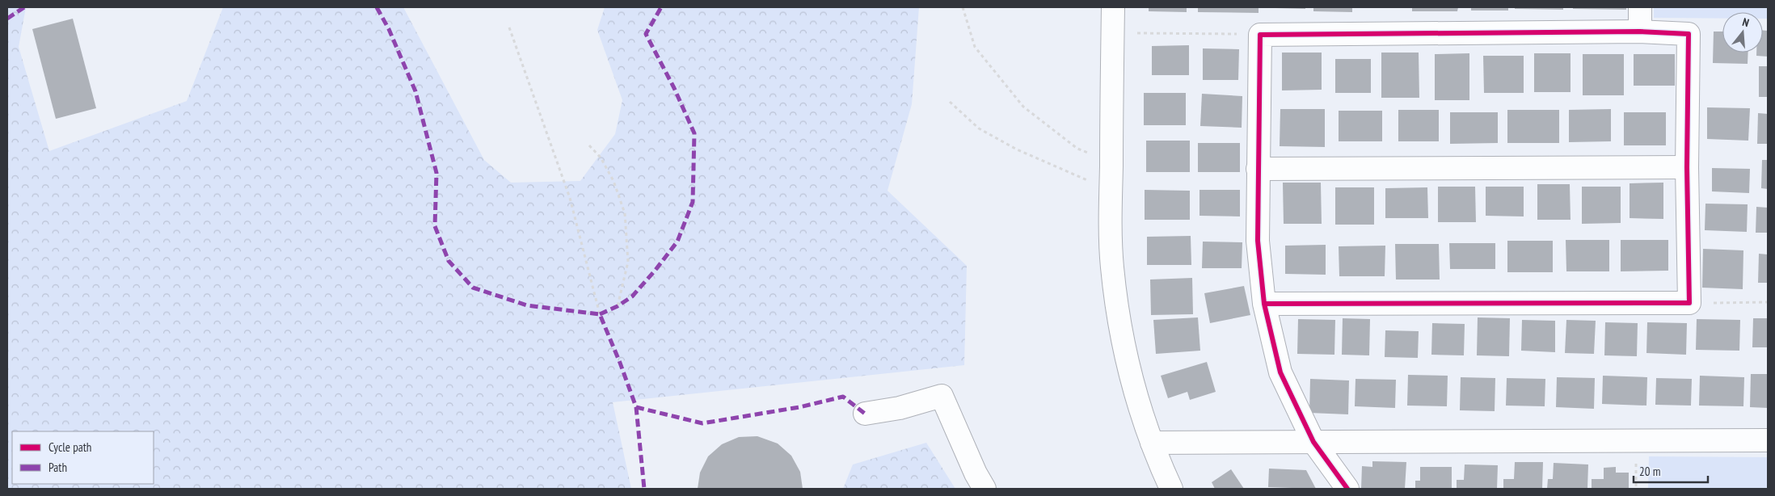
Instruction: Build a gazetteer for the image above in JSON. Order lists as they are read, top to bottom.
{
  "legend": ["Cycle path", "Path"],
  "scale_bar": "20 m",
  "north": "top"
}
